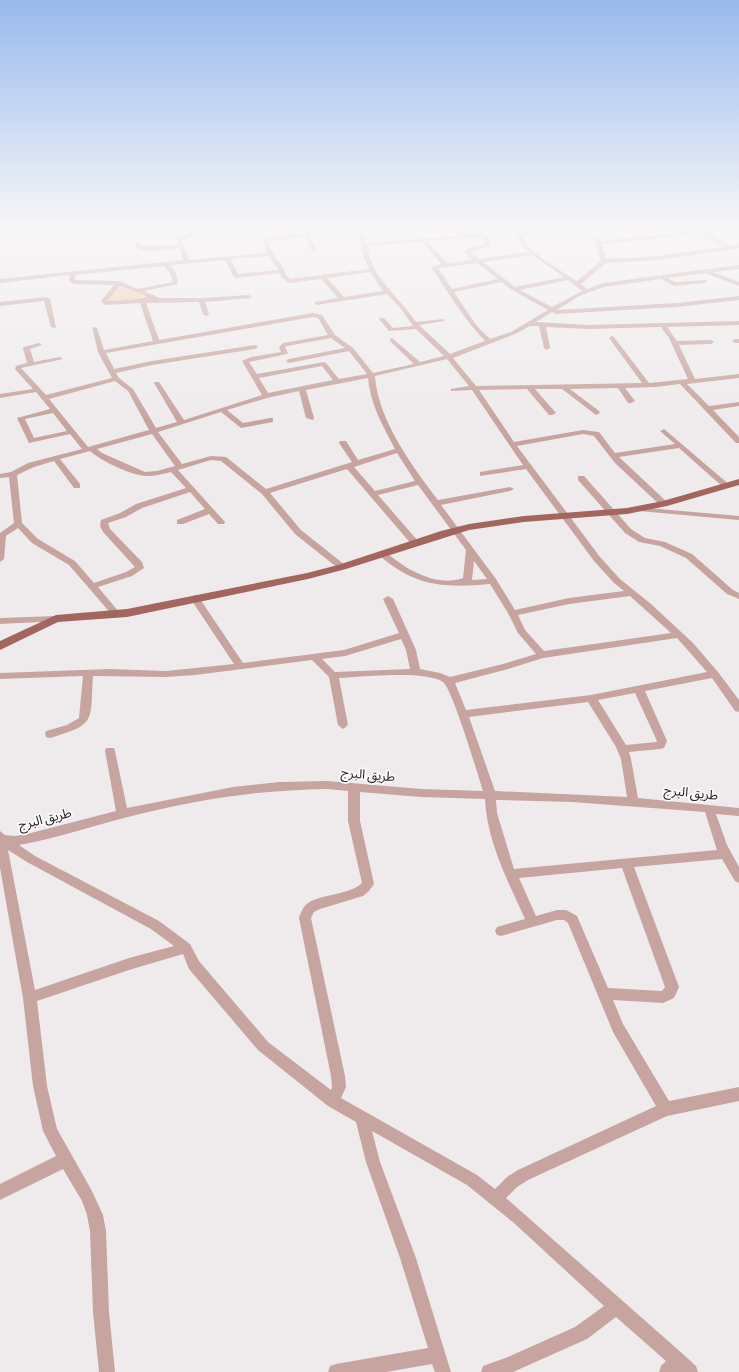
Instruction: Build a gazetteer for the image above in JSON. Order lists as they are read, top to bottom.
{
  "streets": {
    "street": ["طريق البرج"]
  }
}
